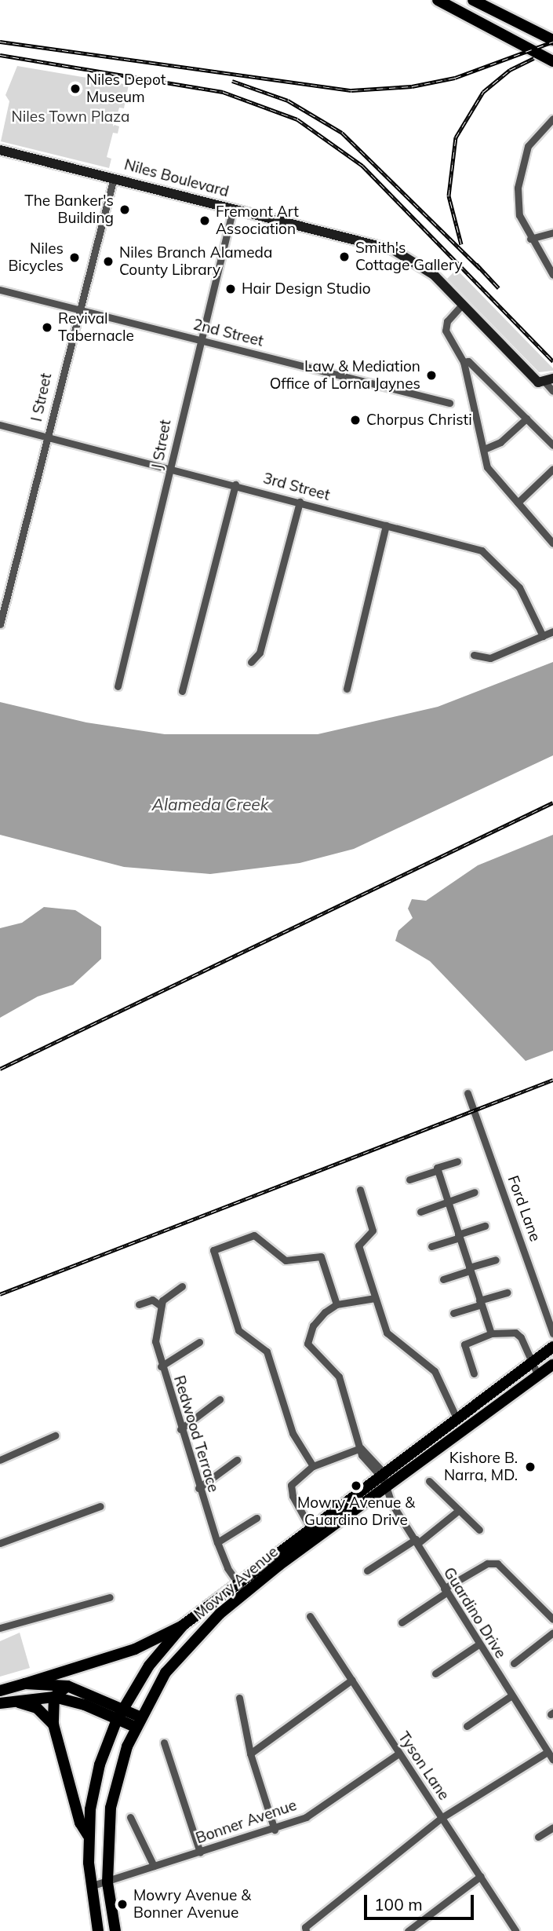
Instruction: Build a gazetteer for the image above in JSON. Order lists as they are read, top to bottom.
{
  "streets": {
    "main road": ["Niles Boulevard", "Mowry Avenue"],
    "street": [
      "2nd Street",
      "I Street",
      "J Street",
      "3rd Street",
      "Ford Lane",
      "Redwood Terrace",
      "Guardino Drive",
      "Tyson Lane",
      "Bonner Avenue"
    ]
  },
  "crossings": [
    ["Niles Boulevard", "I Street"],
    ["Niles Boulevard", "J Street"],
    ["2nd Street", "I Street"],
    ["2nd Street", "J Street"],
    ["I Street", "3rd Street"],
    ["J Street", "3rd Street"],
    ["Redwood Terrace", "Mowry Avenue"],
    ["Mowry Avenue", "Guardino Drive"],
    ["Mowry Avenue", "Bonner Avenue"],
    ["Tyson Lane", "Bonner Avenue"]
  ],
  "water": ["Alameda Creek"],
  "parks": ["Niles Town Plaza"],
  "places": [
    "Niles Depot Museum",
    "The Banker's Building",
    "Fremont Art Association",
    "Smith's Cottage Gallery",
    "Niles Bicycles",
    "Niles Branch Alameda County Library",
    "Hair Design Studio",
    "Revival Tabernacle",
    "Law & Mediation Office of Lorna Jaynes",
    "Chorpus Christi",
    "Kishore B. Narra, MD.",
    "Mowry Avenue & Guardino Drive",
    "Mowry Avenue & Bonner Avenue"
  ],
  "scale_bar": "100 m"
}
